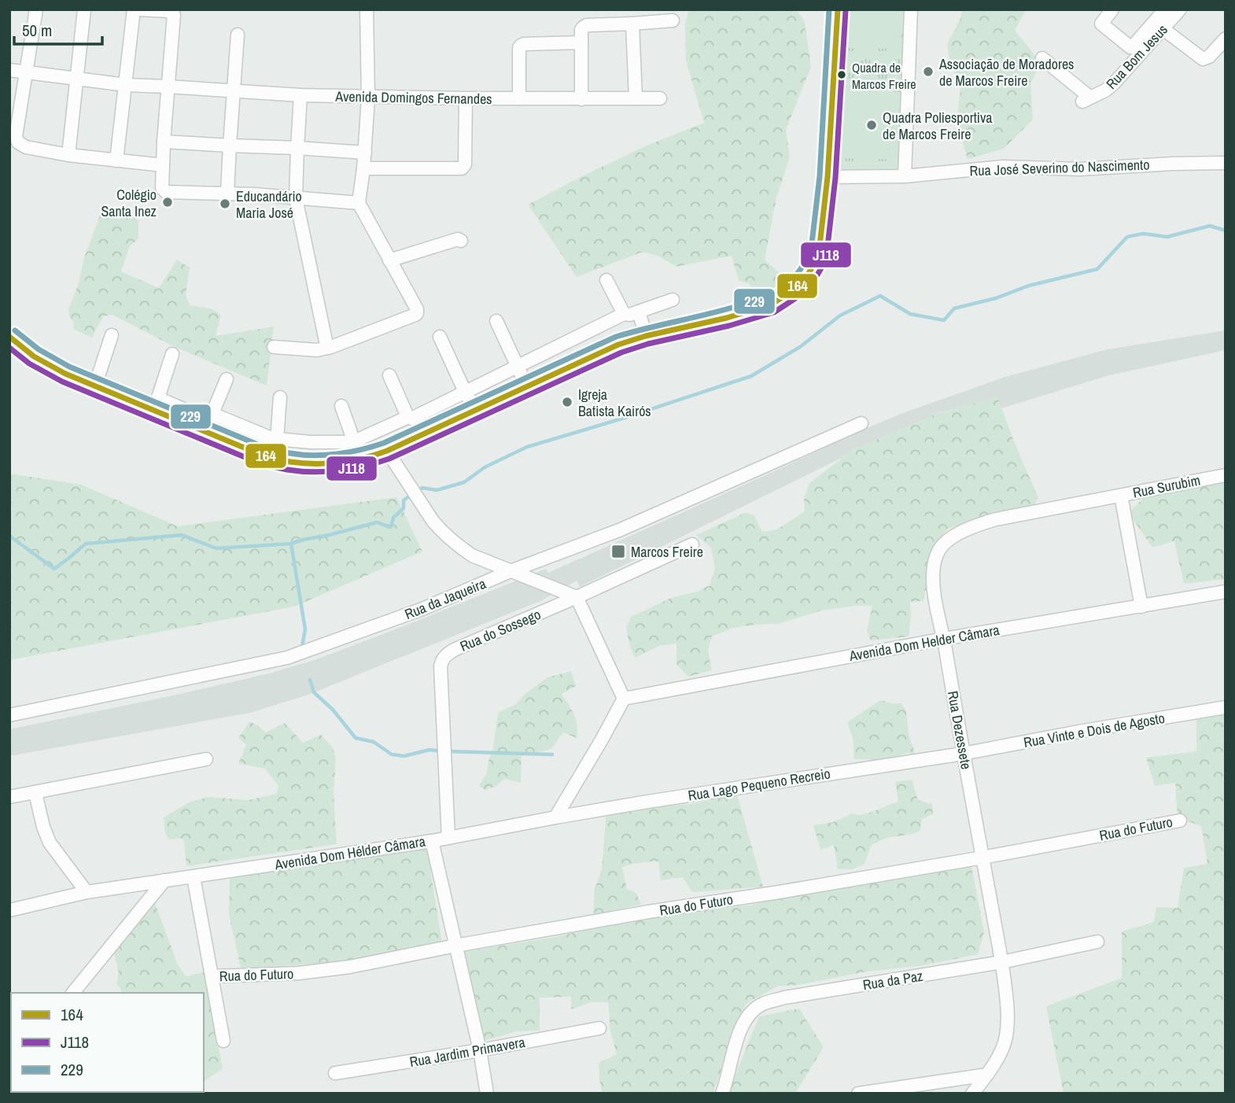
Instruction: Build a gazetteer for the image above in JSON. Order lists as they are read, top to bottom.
{
  "streets": {
    "street": [
      "Rua Bom Jesus",
      "Avenida Domingos Fernandes",
      "Rua José Severino do Nascimento",
      "Rua Surubim",
      "Rua da Jaqueira",
      "Rua do Sossego",
      "Avenida Dom Helder Câmara",
      "Rua Dezessete",
      "Rua Vinte e Dois de Agosto",
      "Rua Lago Pequeno Recreio",
      "Rua do Futuro",
      "Avenida Dom Hélder Câmara",
      "Rua da Paz",
      "Rua Jardim Primavera"
    ]
  },
  "crossings": [
    ["Rua Surubim", "Avenida Dom Helder Câmara"],
    ["Rua Surubim", "Rua Dezessete"],
    ["Rua do Sossego", "Avenida Dom Hélder Câmara"],
    ["Avenida Dom Helder Câmara", "Rua Dezessete"],
    ["Rua Dezessete", "Rua Vinte e Dois de Agosto"],
    ["Rua Dezessete", "Rua Lago Pequeno Recreio"],
    ["Rua Dezessete", "Rua do Futuro"],
    ["Rua Dezessete", "Rua da Paz"],
    ["Rua Vinte e Dois de Agosto", "Rua Lago Pequeno Recreio"],
    ["Rua Lago Pequeno Recreio", "Avenida Dom Hélder Câmara"]
  ],
  "places": {
    "other": [
      "Associação de Moradores de Marcos Freire",
      "Quadra de Marcos Freire",
      "Quadra Poliesportiva de Marcos Freire",
      "Colégio Santa Inez",
      "Educandário Maria José",
      "Igreja Batista Kairós"
    ],
    "transit": ["Marcos Freire"]
  },
  "lines": ["transit line 164", "transit line 229", "transit line J118"],
  "legend": ["164", "J118", "229"],
  "scale_bar": "50 m"
}
